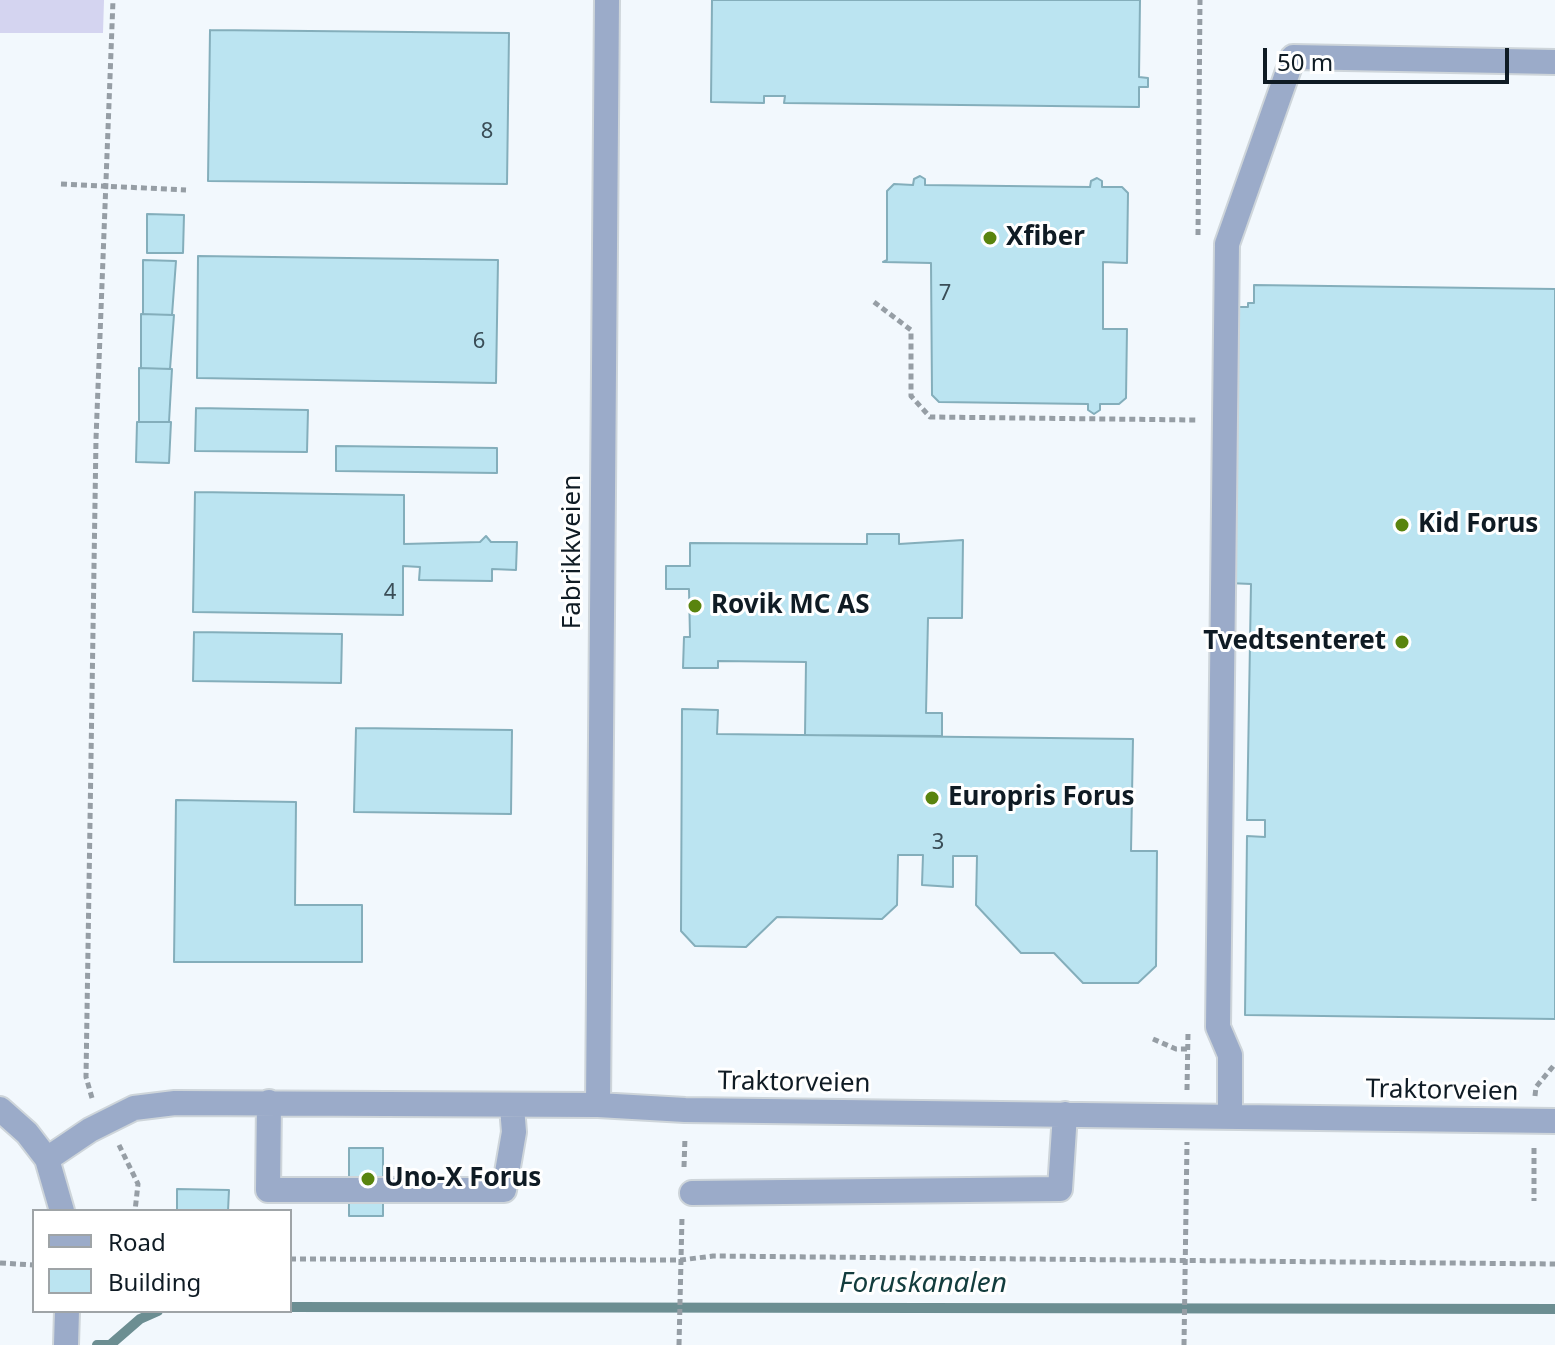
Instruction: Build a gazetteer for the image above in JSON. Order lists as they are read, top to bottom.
{
  "streets": {
    "street": ["Fabrikkveien", "Traktorveien"]
  },
  "crossings": [
    ["Fabrikkveien", "Traktorveien"]
  ],
  "water": ["Foruskanalen"],
  "places": [
    "Xfiber",
    "Kid Forus",
    "Rovik MC AS",
    "Tvedtsenteret",
    "Europris Forus",
    "Uno-X Forus"
  ],
  "house_numbers": [
    "8",
    "7",
    "6",
    "4",
    "3"
  ],
  "legend": ["Road", "Building"],
  "scale_bar": "50 m"
}
